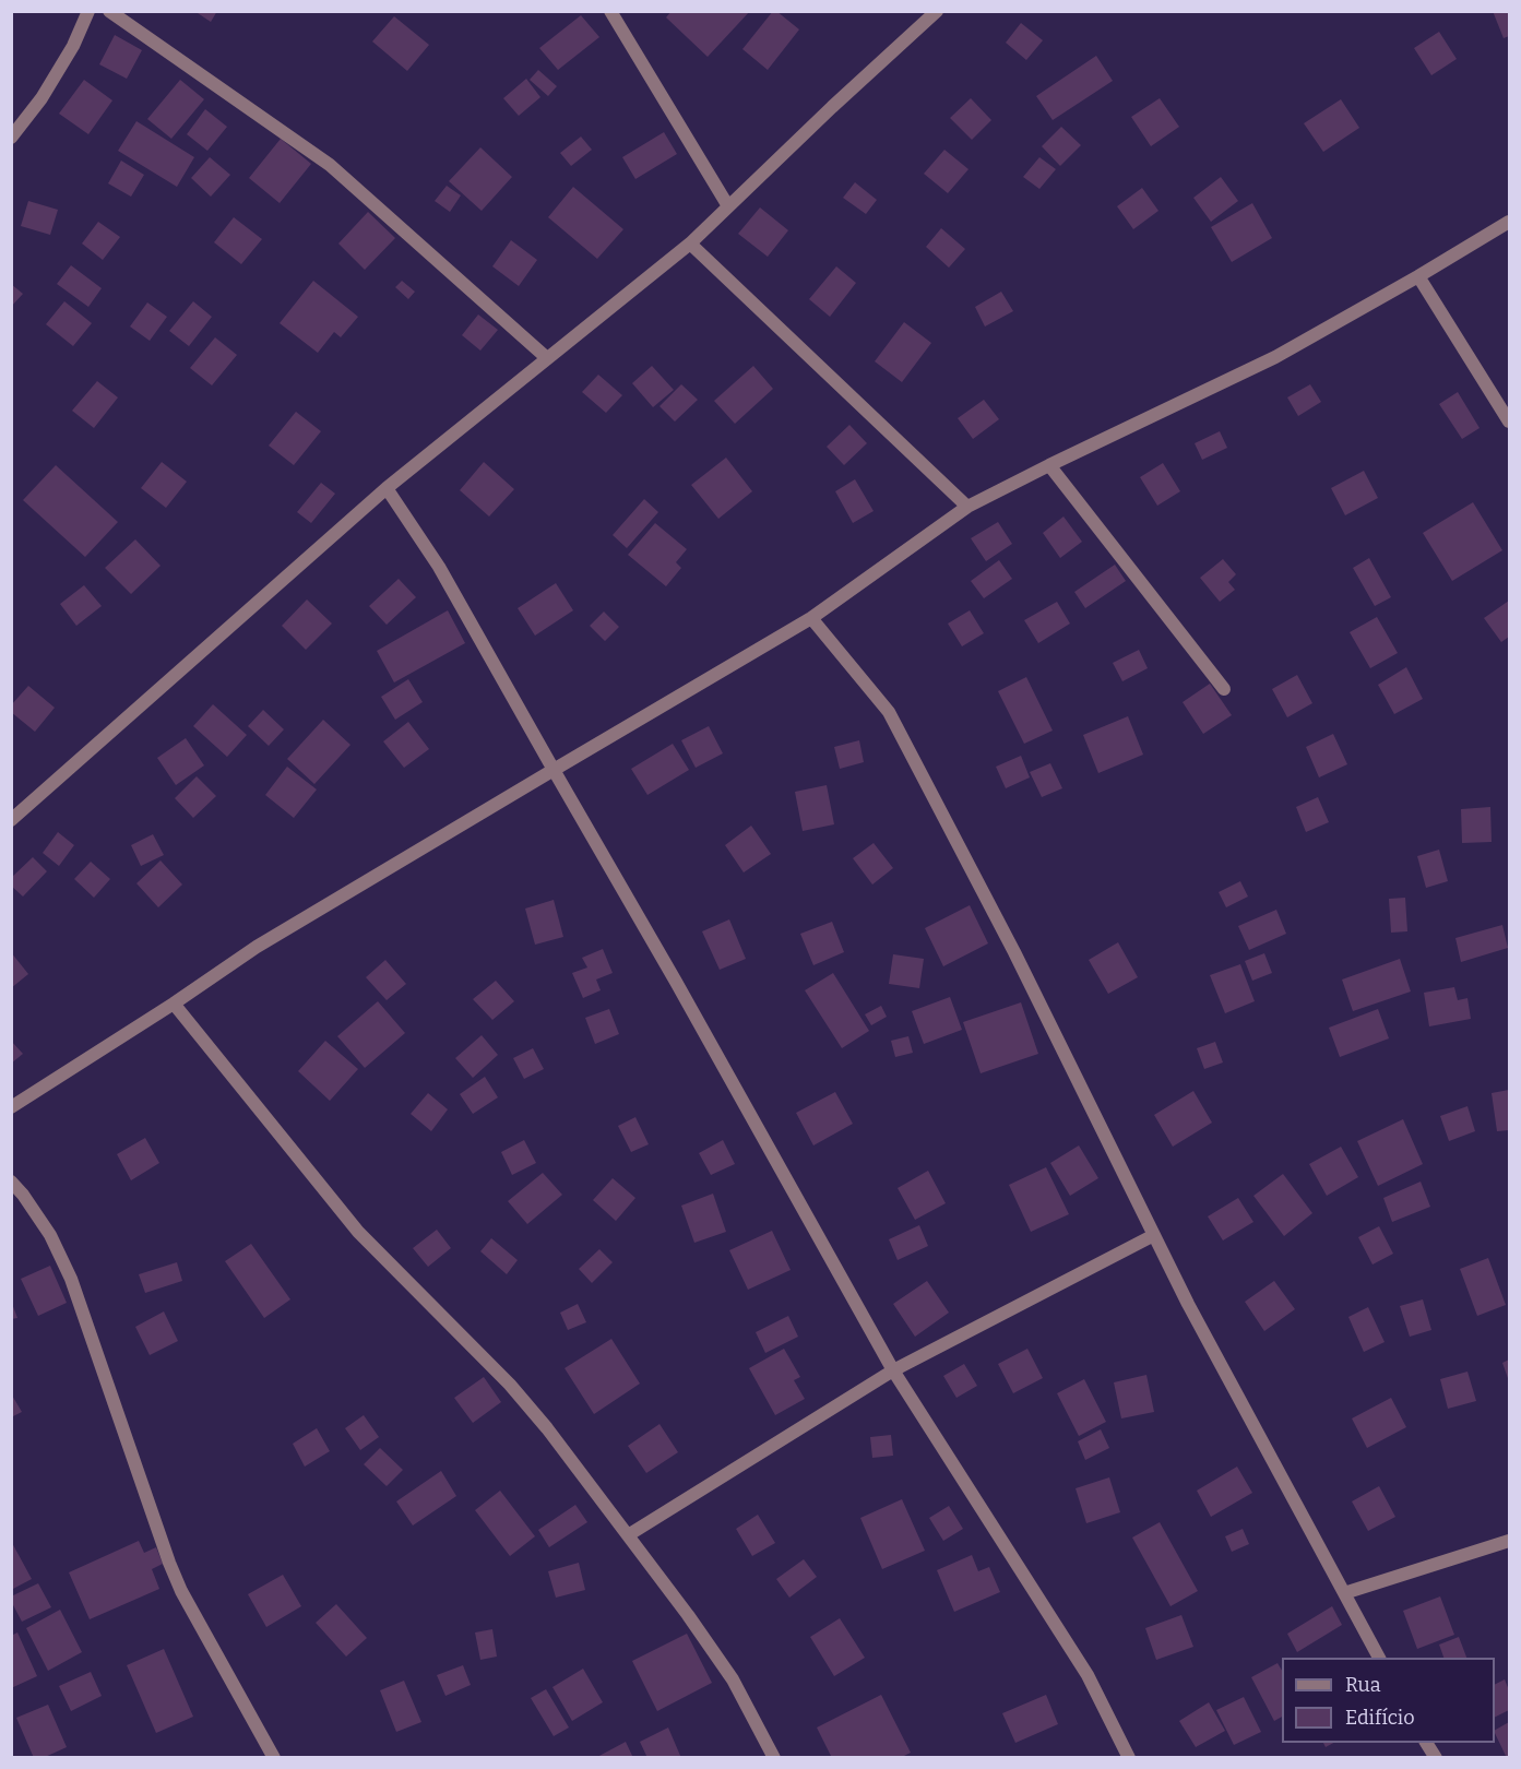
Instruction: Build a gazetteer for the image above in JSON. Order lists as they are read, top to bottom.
{
  "legend": ["Rua", "Edifício"]
}
